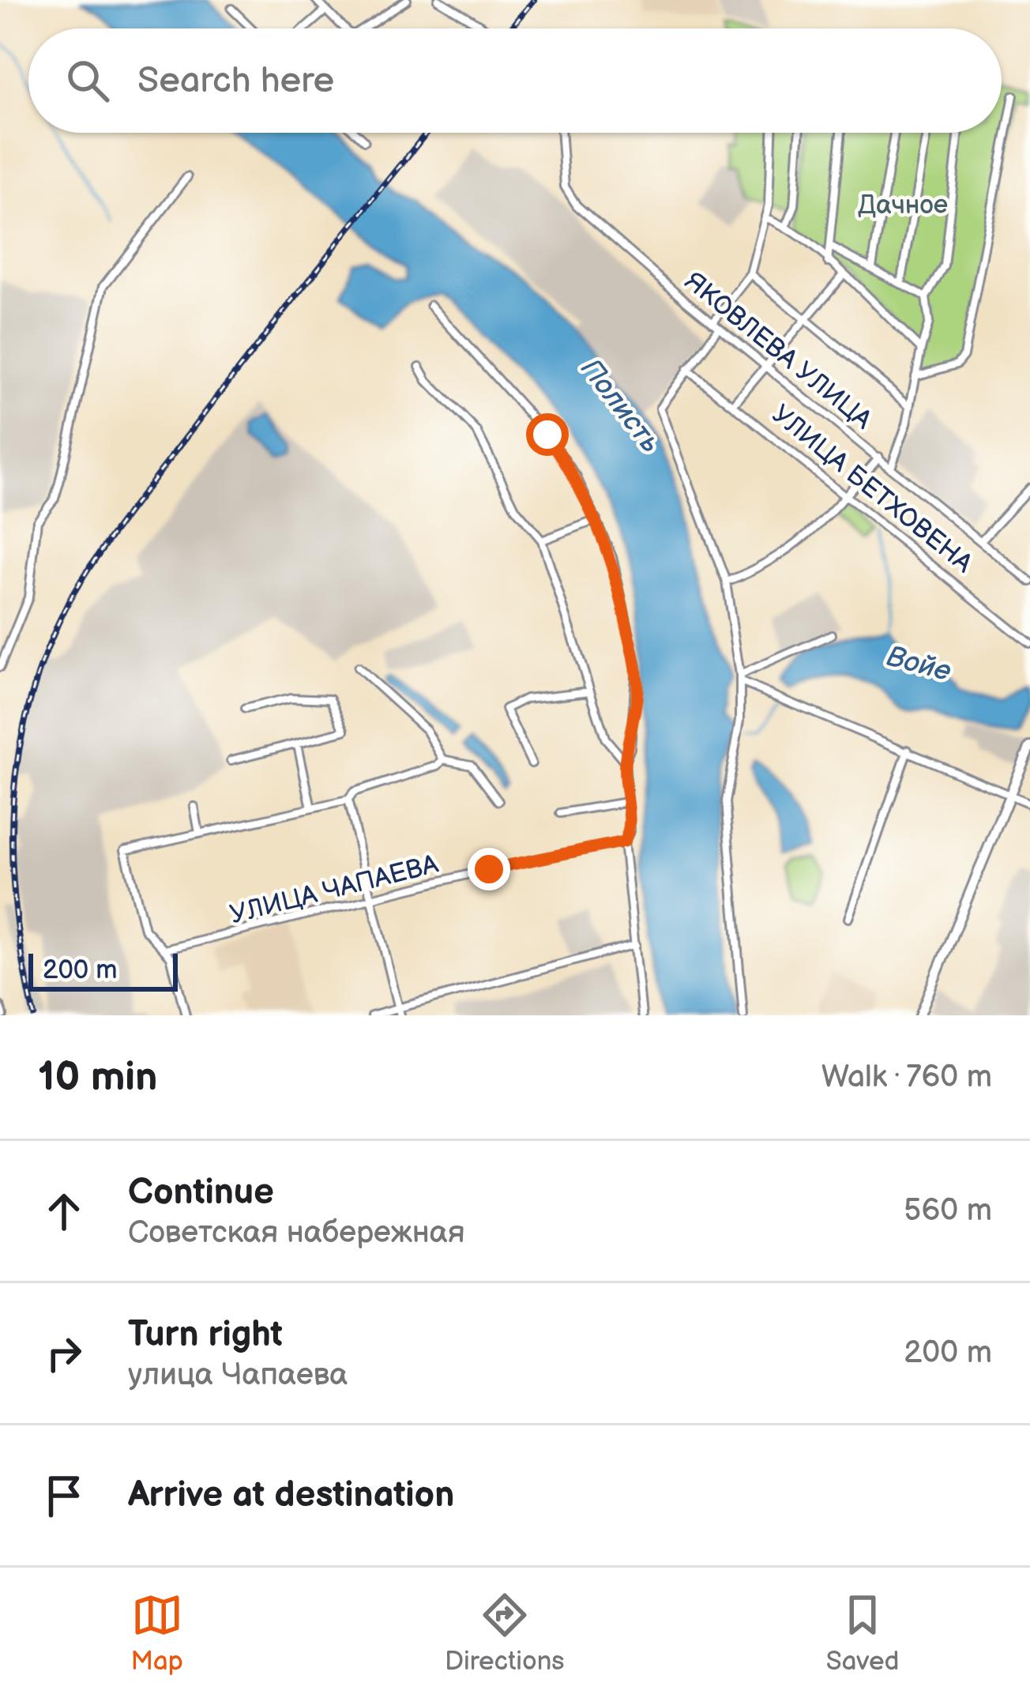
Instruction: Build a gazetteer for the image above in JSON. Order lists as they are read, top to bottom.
{
  "streets": {
    "street": ["ЯКОВЛЕВА УЛИЦА", "УЛИЦА БЕТХОВЕНА", "УЛИЦА ЧАПАЕВА"]
  },
  "water": ["Полисть", "Войе"],
  "parks": ["Дачное"],
  "scale_bar": "200 m",
  "page": {
    "search": "Search here",
    "scale": "200 m",
    "heading": ["10 min", "Walk · 760 m"],
    "list": [
      ["Continue", "Советская набережная", "560 m"],
      ["Turn right", "улица Чапаева", "200 m"],
      "Arrive at destination"
    ],
    "nav": ["Map", "Directions", "Saved"]
  }
}
